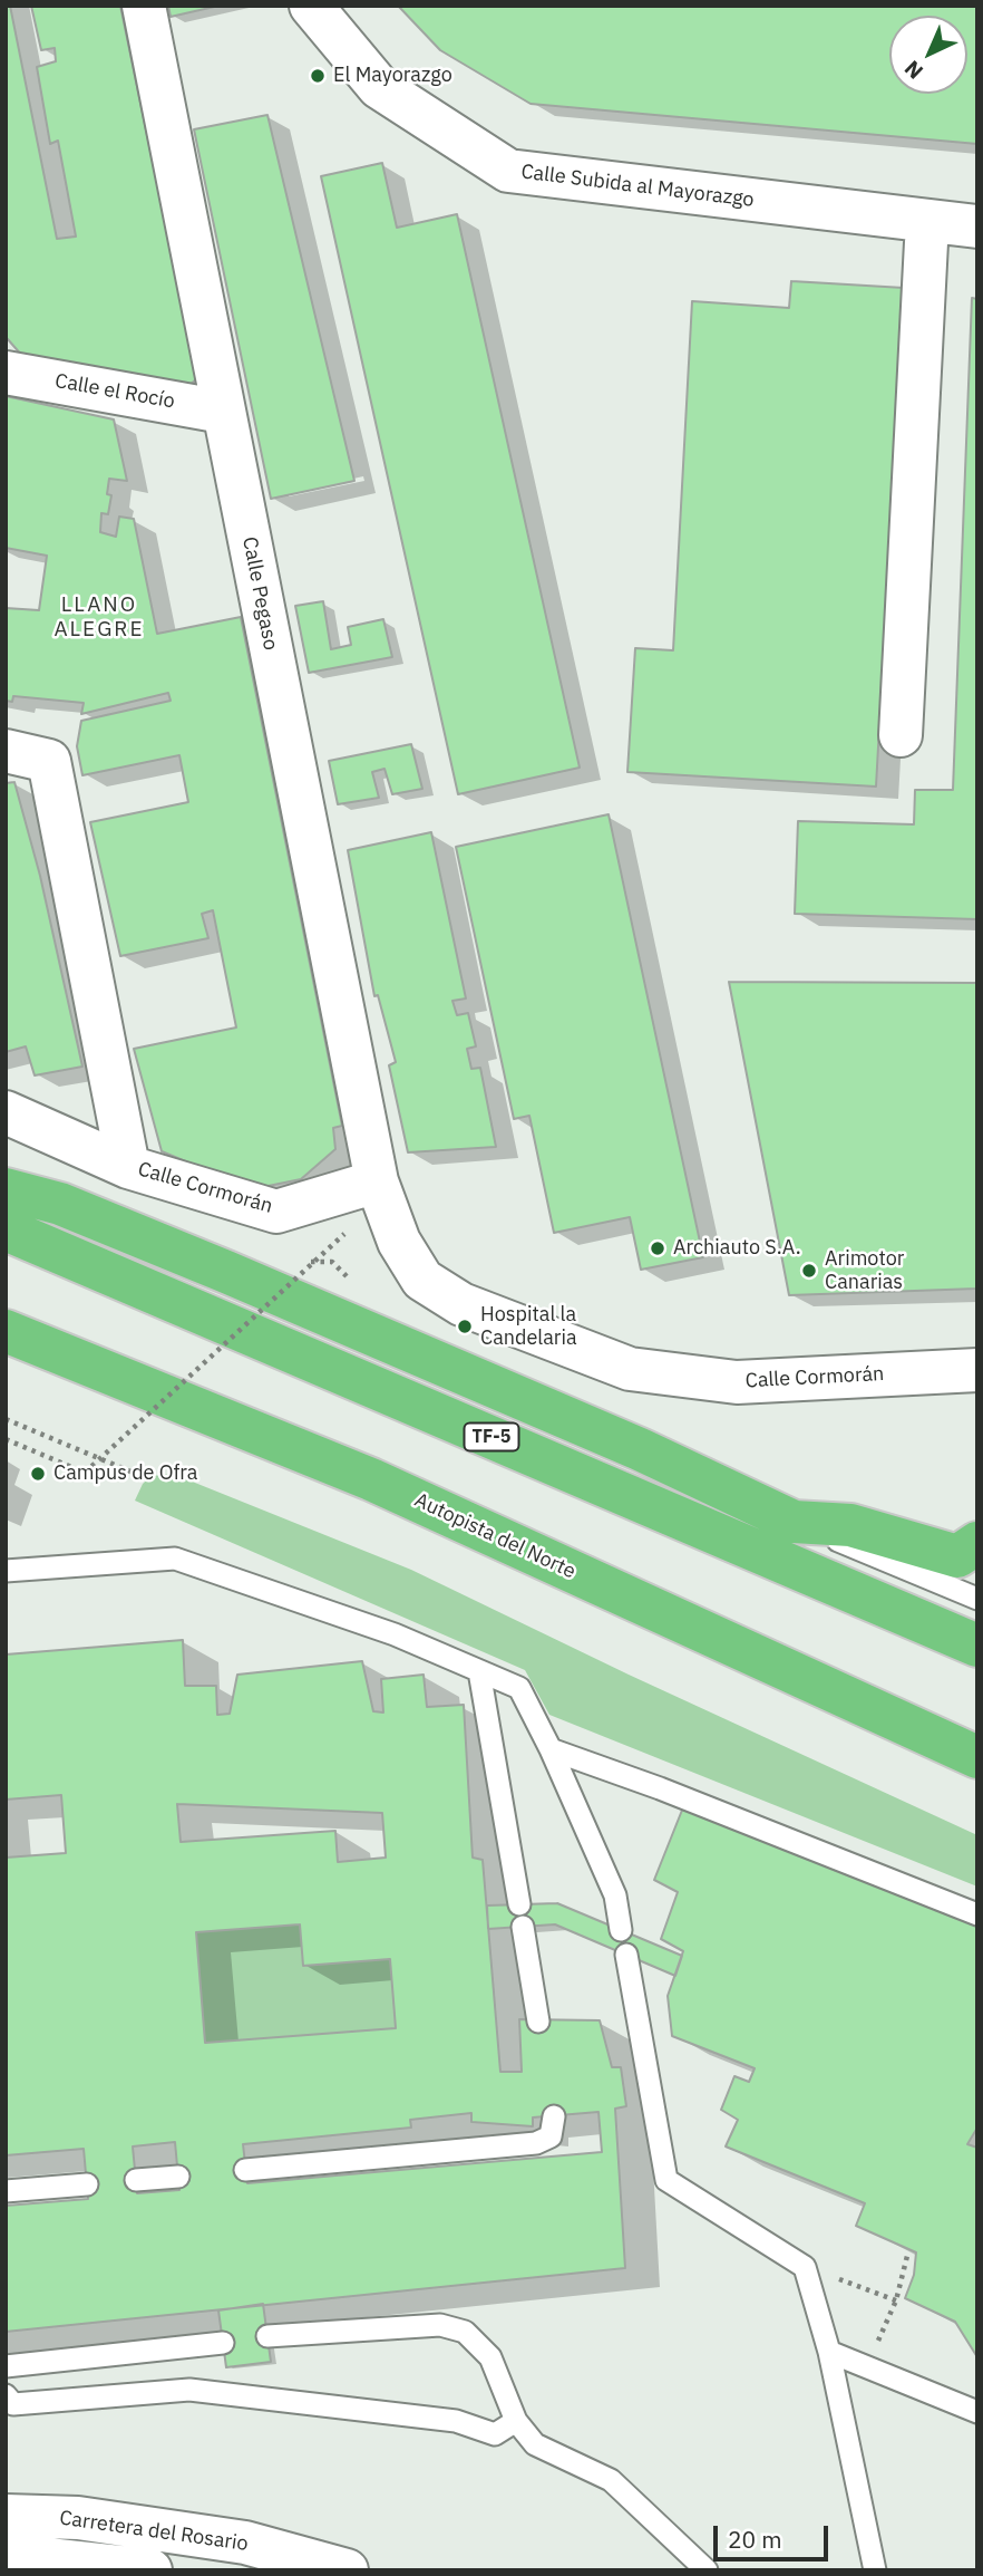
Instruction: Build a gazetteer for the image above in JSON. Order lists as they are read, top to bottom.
{
  "streets": {
    "highway": ["TF-5", "Autopista del Norte"],
    "street": [
      "Calle Subida al Mayorazgo",
      "Calle el Rocío",
      "Calle Pegaso",
      "Calle Cormorán",
      "Carretera del Rosario"
    ]
  },
  "crossings": [
    ["Calle el Rocío", "Calle Pegaso"],
    ["Calle Pegaso", "Calle Cormorán"]
  ],
  "districts": ["LLANO ALEGRE"],
  "places": [
    "El Mayorazgo",
    "Archiauto S.A.",
    "Arimotor Canarias",
    "Hospital la Candelaria",
    "Campus de Ofra"
  ],
  "scale_bar": "20 m",
  "north": "bottom left"
}
